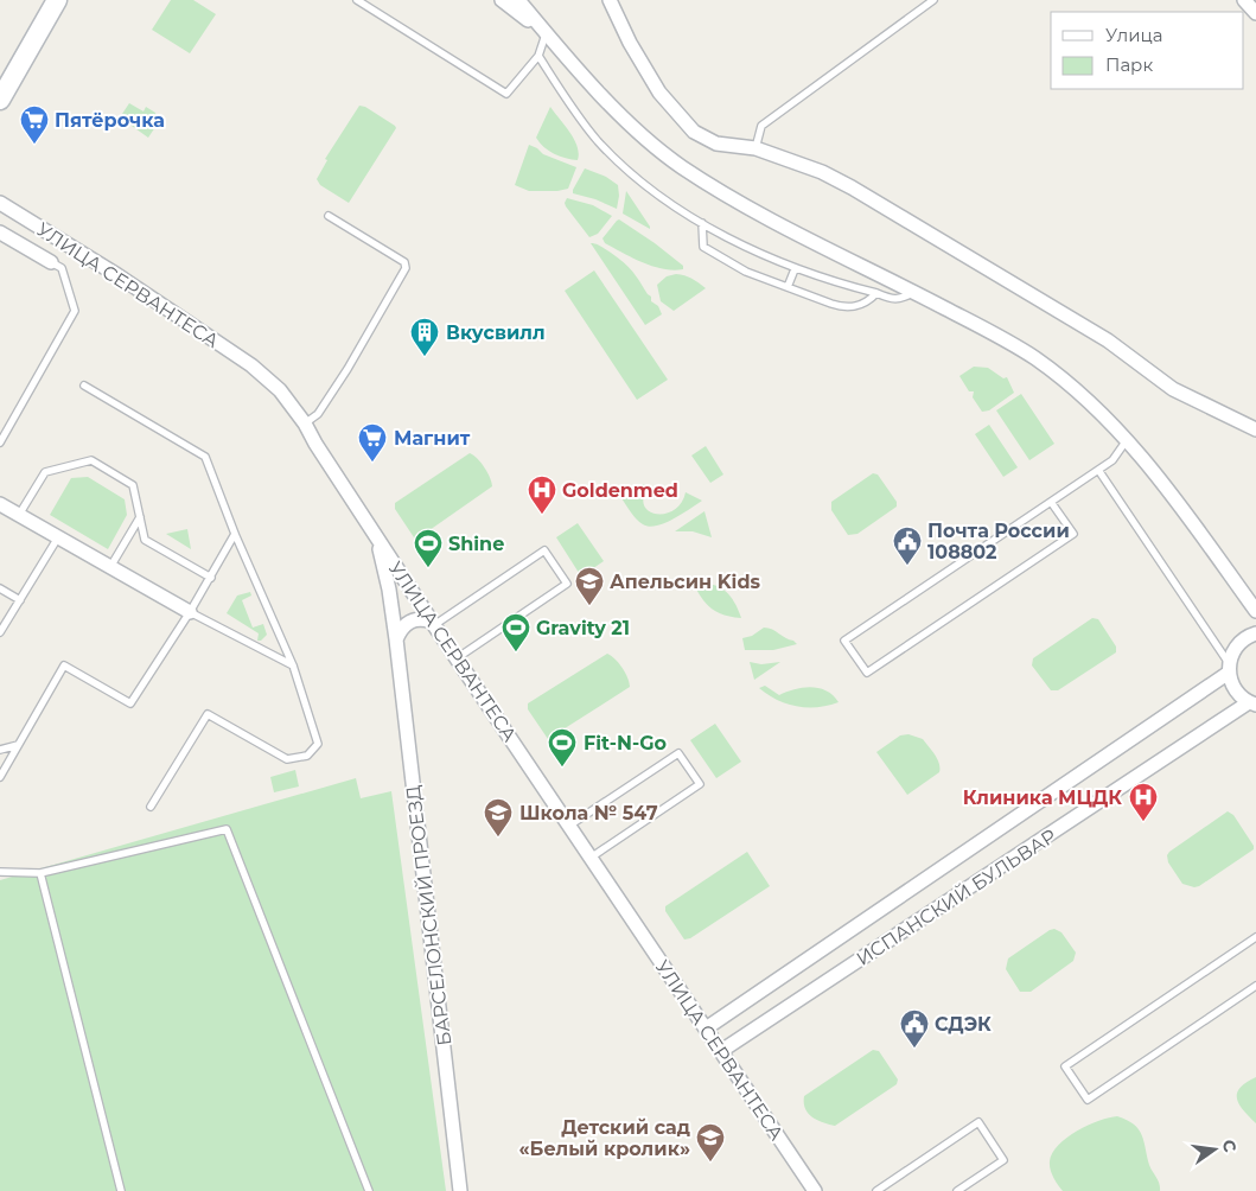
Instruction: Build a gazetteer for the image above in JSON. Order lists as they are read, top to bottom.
{
  "streets": {
    "street": ["УЛИЦА СЕРВАНТЕСА", "ИСПАНСКИЙ БУЛЬВАР", "БАРСЕЛОНСКИЙ ПРОЕЗД"]
  },
  "crossings": [
    ["УЛИЦА СЕРВАНТЕСА", "ИСПАНСКИЙ БУЛЬВАР"],
    ["УЛИЦА СЕРВАНТЕСА", "БАРСЕЛОНСКИЙ ПРОЕЗД"]
  ],
  "places": {
    "supermarket": ["Пятёрочка", "Магнит"],
    "building": ["Вкусвилл"],
    "hospital": ["Goldenmed", "Клиника МЦДК"],
    "public building": ["Почта России 108802", "СДЭК"],
    "sports": ["Shine", "Gravity 21", "Fit-N-Go"],
    "school or university": ["Апельсин Kids", "Школа № 547", "Детский сад «Белый кролик»"]
  },
  "legend": ["Улица", "Парк"],
  "north": "right"
}
